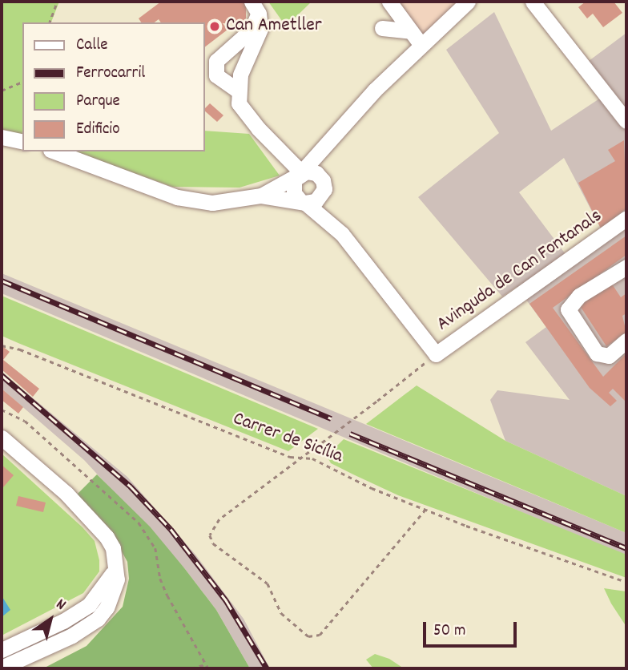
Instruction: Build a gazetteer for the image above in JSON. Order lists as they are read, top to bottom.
{
  "streets": {
    "street": ["Avinguda de Can Fontanals"],
    "path": ["Carrer de Sicília"]
  },
  "places": ["Can Ametller"],
  "legend": [
    "Calle",
    "Ferrocarril",
    "Parque",
    "Edificio"
  ],
  "scale_bar": "50 m",
  "north": "top right"
}
